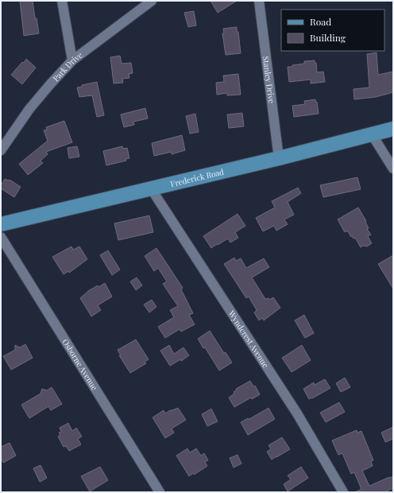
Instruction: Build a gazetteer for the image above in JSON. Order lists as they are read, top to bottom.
{
  "streets": {
    "main road": ["Frederick Road"],
    "street": [
      "Park Drive",
      "Stanley Drive",
      "Wyndcrest Avenue",
      "Osborne Avenue"
    ]
  },
  "crossings": [
    ["Stanley Drive", "Frederick Road"],
    ["Frederick Road", "Wyndcrest Avenue"]
  ],
  "legend": ["Road", "Building"]
}
